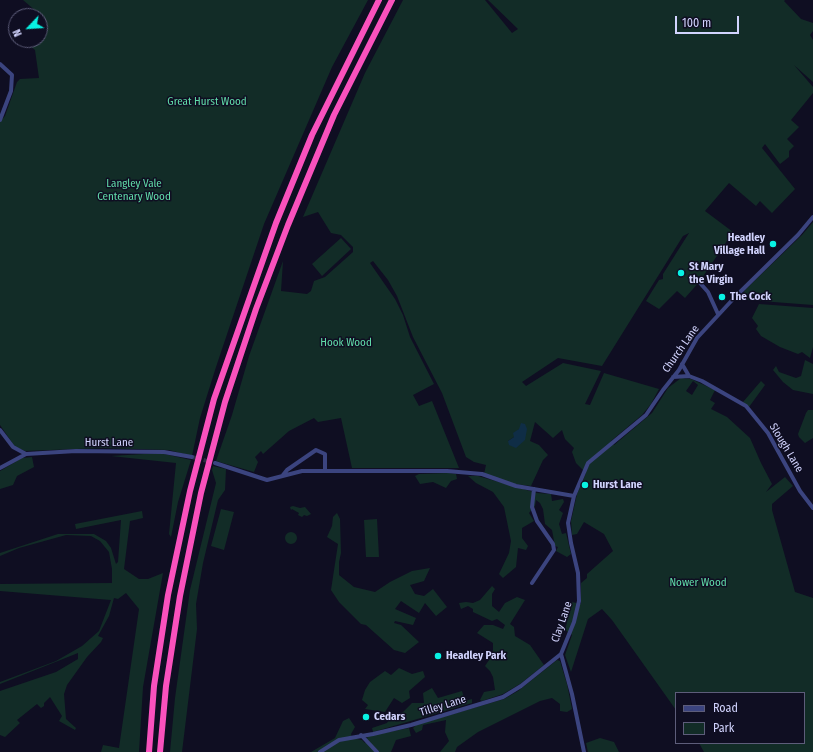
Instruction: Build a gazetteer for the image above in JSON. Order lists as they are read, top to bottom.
{
  "streets": {
    "street": [
      "Church Lane",
      "Hurst Lane",
      "Slough Lane",
      "Clay Lane",
      "Tilley Lane"
    ]
  },
  "crossings": [
    ["Church Lane", "Slough Lane"],
    ["Church Lane", "Clay Lane"],
    ["Clay Lane", "Tilley Lane"]
  ],
  "parks": [
    "Great Hurst Wood",
    "Langley Vale Centenary Wood",
    "Hook Wood",
    "Nower Wood"
  ],
  "places": [
    "Headley Village Hall",
    "St Mary the Virgin",
    "The Cock",
    "Hurst Lane",
    "Headley Park",
    "Cedars"
  ],
  "legend": ["Road", "Park"],
  "scale_bar": "100 m",
  "north": "bottom left"
}
